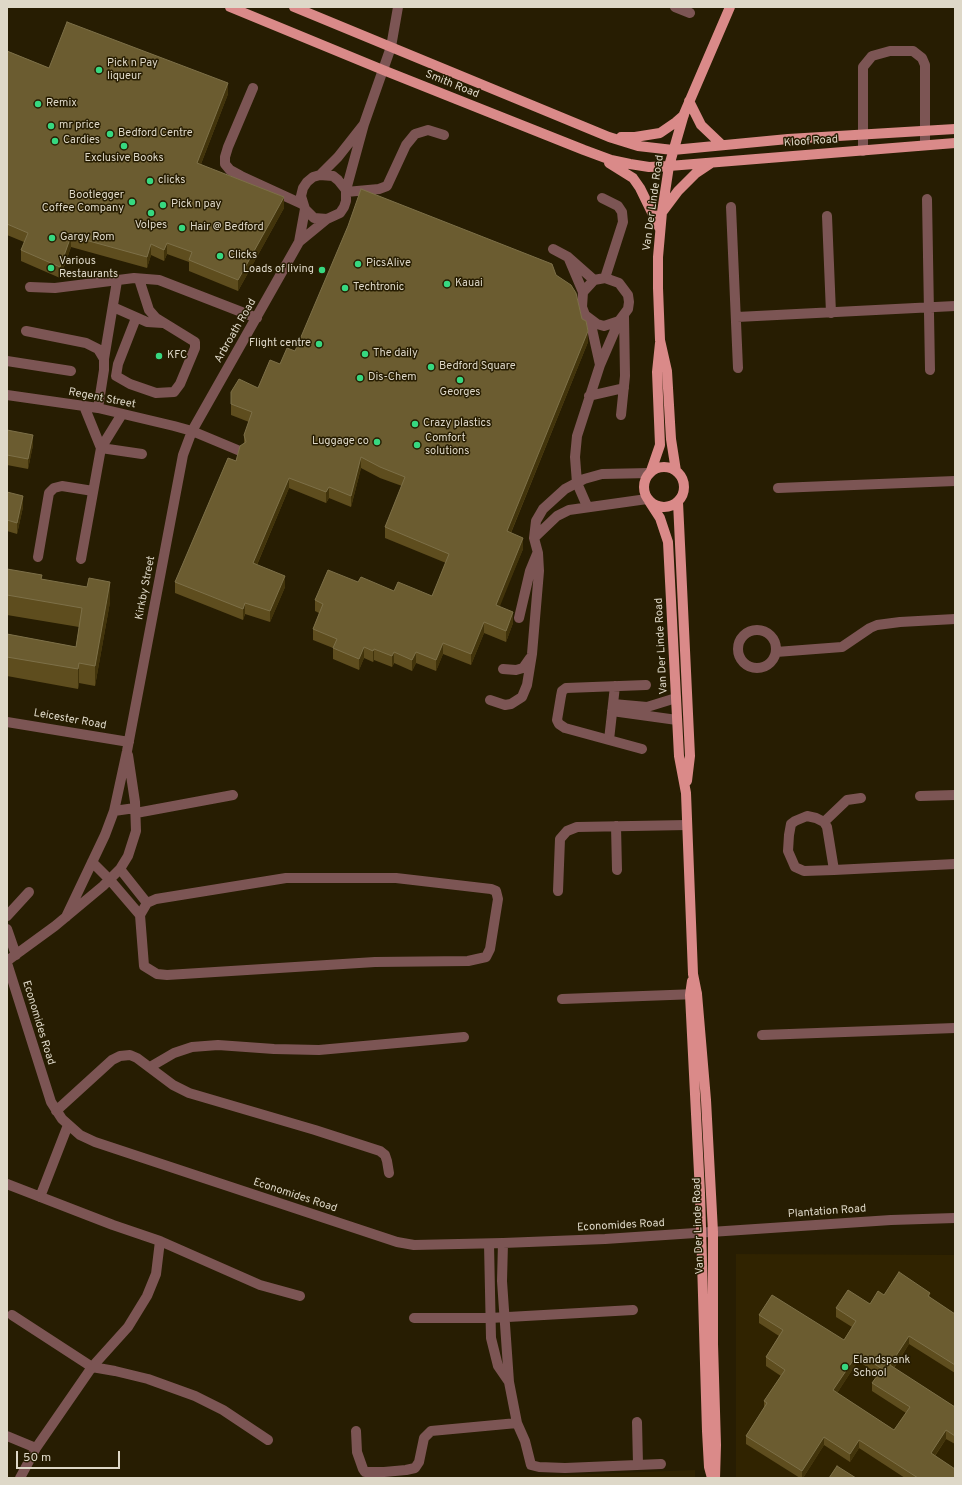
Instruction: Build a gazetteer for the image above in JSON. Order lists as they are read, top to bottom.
{
  "streets": {
    "main road": ["Smith Road", "Kloof Road", "Van Der Linde Road"],
    "street": [
      "Arbroath Road",
      "Regent Street",
      "Kirkby Street",
      "Leicester Road",
      "Economides Road",
      "Plantation Road"
    ]
  },
  "crossings": [
    ["Smith Road", "Kloof Road"],
    ["Smith Road", "Van Der Linde Road"],
    ["Kloof Road", "Van Der Linde Road"],
    ["Van Der Linde Road", "Economides Road"],
    ["Van Der Linde Road", "Plantation Road"],
    ["Arbroath Road", "Regent Street"],
    ["Arbroath Road", "Kirkby Street"],
    ["Regent Street", "Kirkby Street"],
    ["Kirkby Street", "Leicester Road"],
    ["Kirkby Street", "Economides Road"],
    ["Economides Road", "Plantation Road"]
  ],
  "places": [
    "Pick n Pay liqueur",
    "Remix",
    "mr price",
    "Bedford Centre",
    "Cardies",
    "Exclusive Books",
    "clicks",
    "Bootlegger Coffee Company",
    "Pick n pay",
    "Volpes",
    "Hair @ Bedford",
    "Gargy Rom",
    "Clicks",
    "PicsAlive",
    "Various Restaurants",
    "Loads of living",
    "Kauai",
    "Techtronic",
    "Flight centre",
    "The daily",
    "KFC",
    "Bedford Square",
    "Dis-Chem",
    "Georges",
    "Crazy plastics",
    "Luggage co",
    "Comfort solutions",
    "Elandspank School"
  ],
  "scale_bar": "50 m"
}
